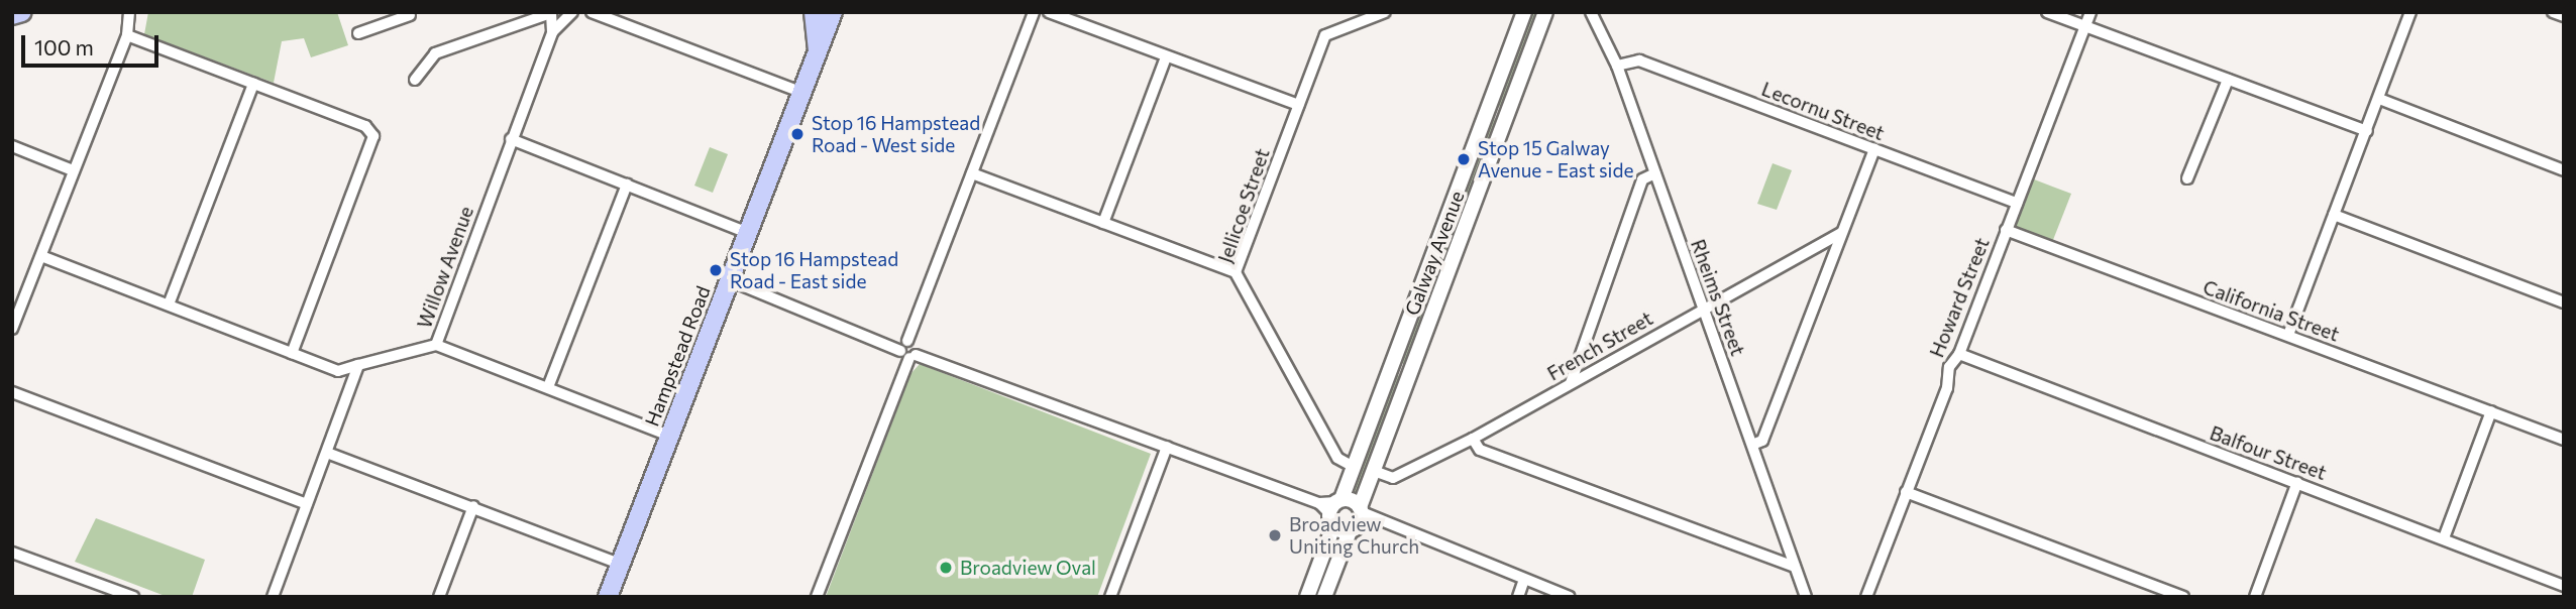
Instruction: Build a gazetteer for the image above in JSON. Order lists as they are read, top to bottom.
{
  "streets": {
    "highway": ["Hampstead Road"],
    "street": [
      "Lecornu Street",
      "Jellicoe Street",
      "Galway Avenue",
      "Willow Avenue",
      "Rheims Street",
      "Howard Street",
      "California Street",
      "French Street",
      "Balfour Street"
    ]
  },
  "crossings": [
    ["Lecornu Street", "Rheims Street"],
    ["Lecornu Street", "Howard Street"],
    ["Jellicoe Street", "Galway Avenue"],
    ["Galway Avenue", "French Street"],
    ["Rheims Street", "French Street"],
    ["Howard Street", "California Street"],
    ["Howard Street", "Balfour Street"]
  ],
  "places": [
    "Stop 16 Hampstead Road - West side",
    "Stop 15 Galway Avenue - East side",
    "Stop 16 Hampstead Road - East side",
    "Broadview Uniting Church",
    "Broadview Oval"
  ],
  "scale_bar": "100 m"
}
